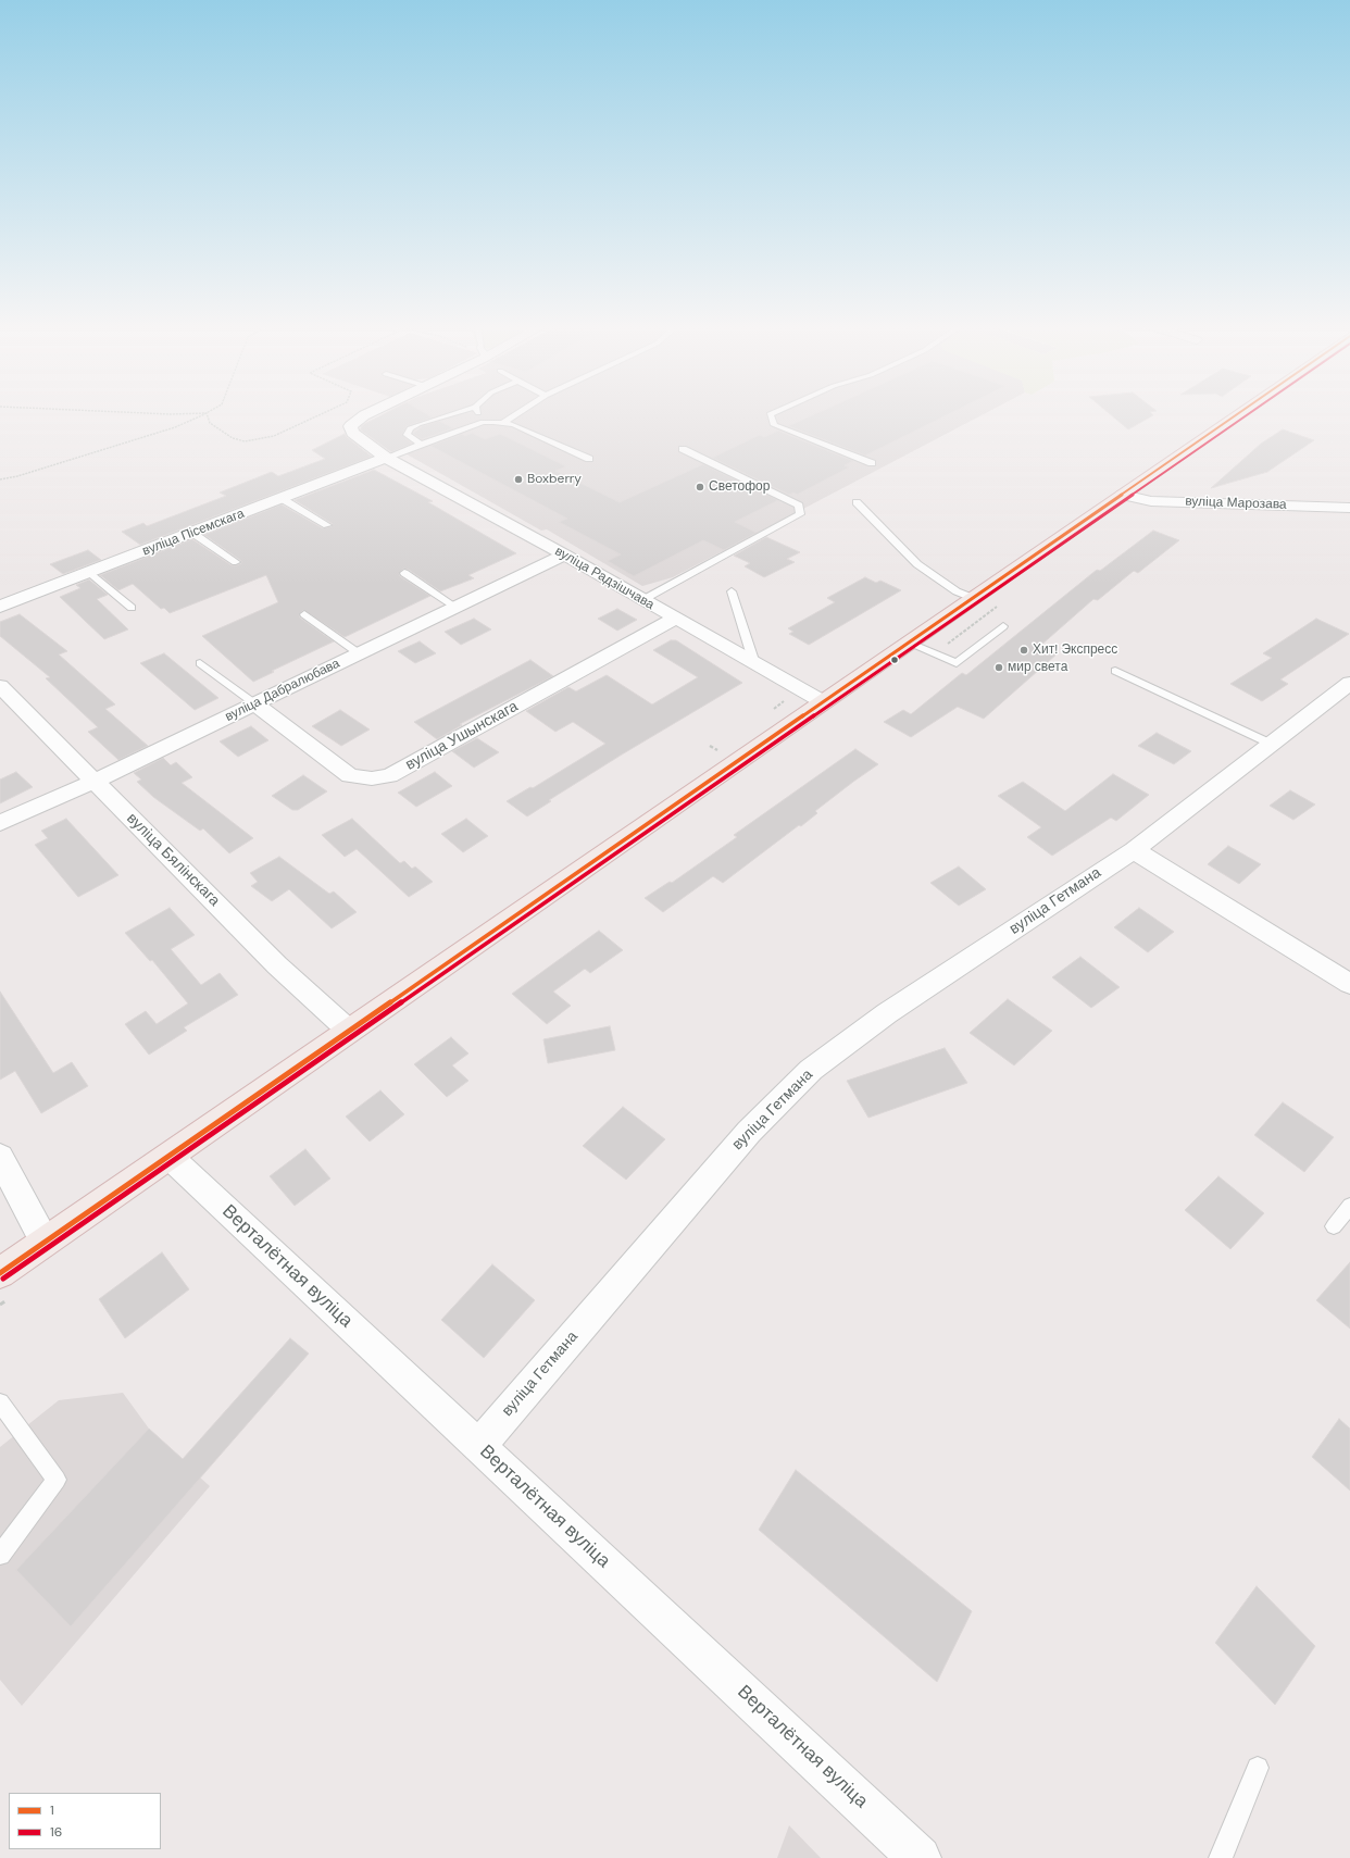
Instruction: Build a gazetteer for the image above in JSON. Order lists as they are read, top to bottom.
{
  "streets": {
    "street": [
      "вуліца Марозава",
      "вуліца Пісемскага",
      "вуліца Радзішчава",
      "вуліца Дабралюбава",
      "вуліца Ушынскага",
      "вуліца Бялінскага",
      "вуліца Гетмана",
      "Верталётная вуліца"
    ]
  },
  "crossings": [
    ["вуліца Пісемскага", "вуліца Радзішчава"],
    ["вуліца Радзішчава", "вуліца Дабралюбава"],
    ["вуліца Радзішчава", "вуліца Ушынскага"],
    ["вуліца Дабралюбава", "вуліца Ушынскага"],
    ["вуліца Дабралюбава", "вуліца Бялінскага"],
    ["вуліца Гетмана", "Верталётная вуліца"]
  ],
  "places": [
    "Boxberry",
    "Светофор",
    "Хит! Экспресс",
    "мир света"
  ],
  "lines": ["transit line 1", "transit line 16"],
  "legend": ["1", "16"]
}
